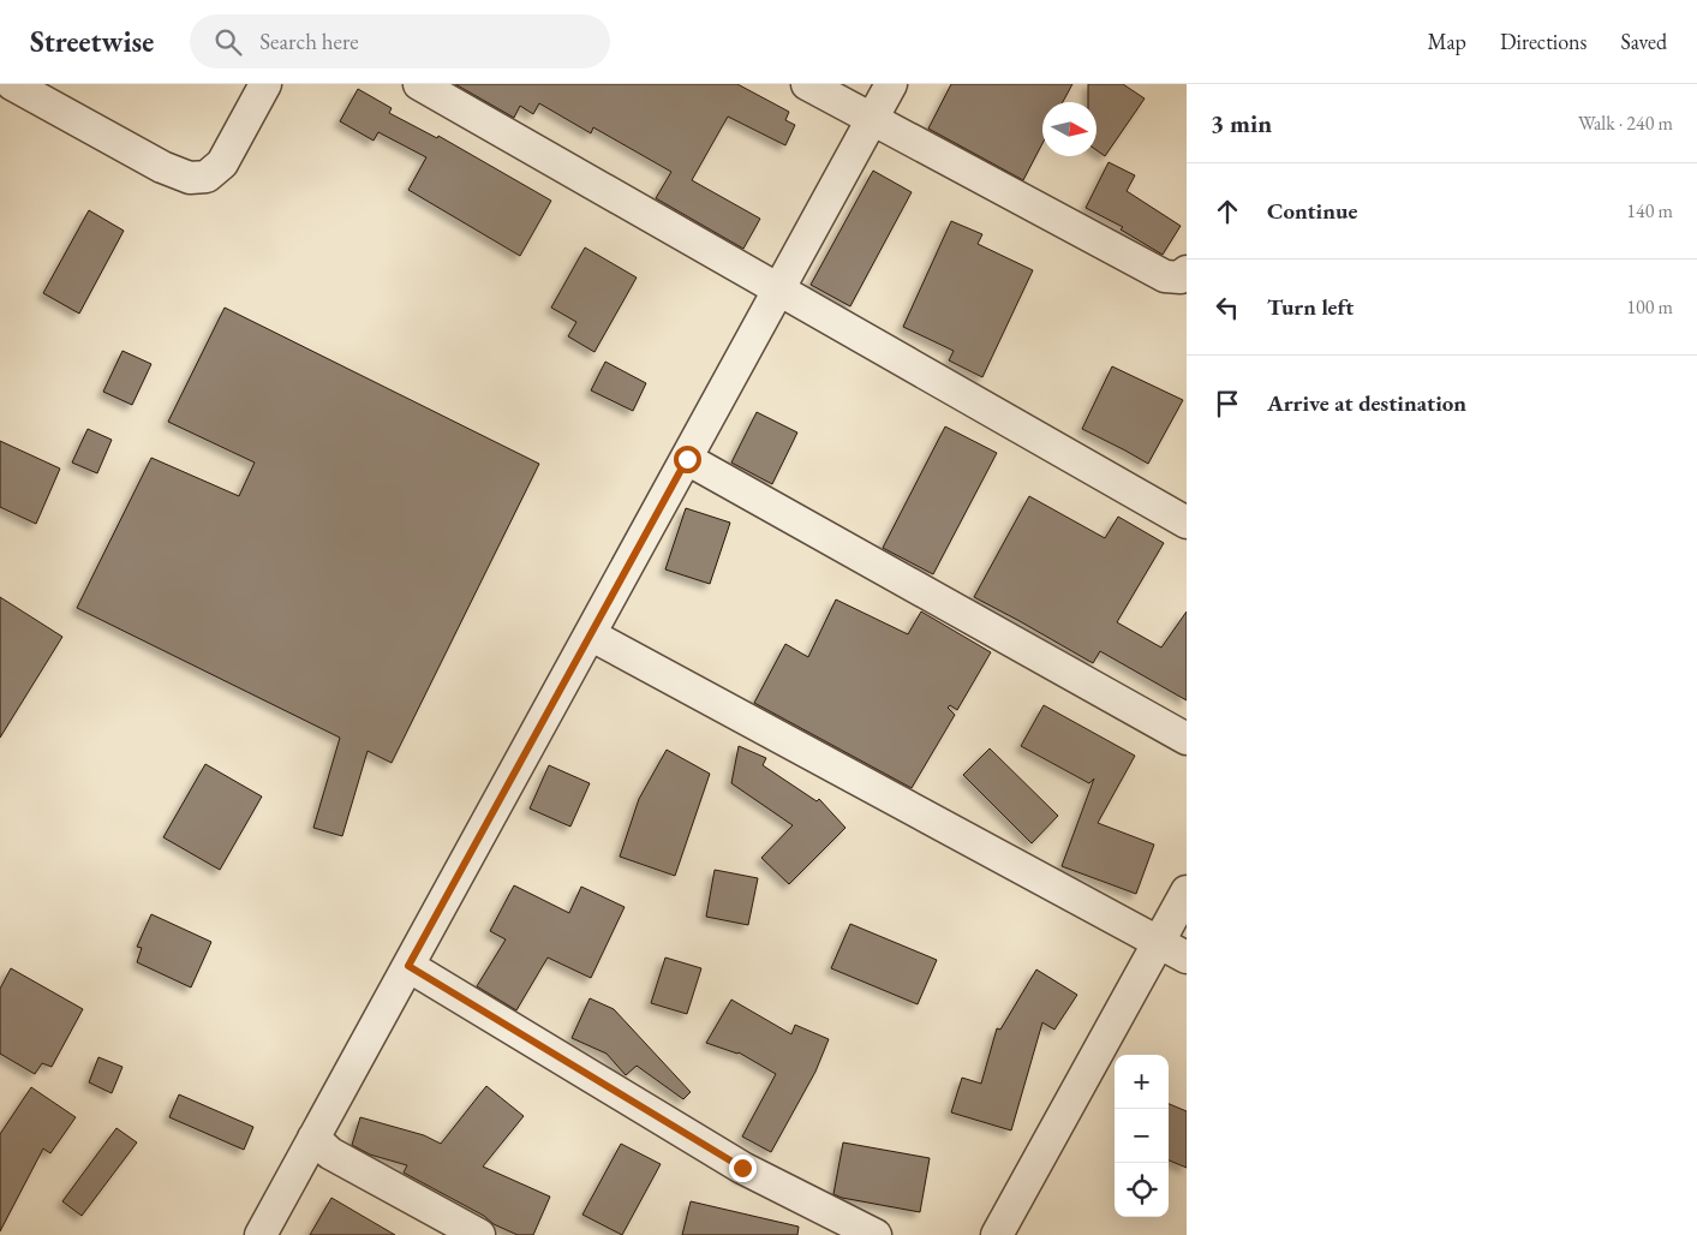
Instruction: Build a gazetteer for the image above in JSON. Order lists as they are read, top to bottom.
{
  "north": "right",
  "page": {
    "header": "Streetwise",
    "search": "Search here",
    "nav": ["Map", "Directions", "Saved"],
    "heading": ["3 min", "Walk · 240 m"],
    "list": [
      ["Continue", "140 m"],
      ["Turn left", "100 m"],
      "Arrive at destination"
    ],
    "map_buttons": ["+", "−"]
  }
}
